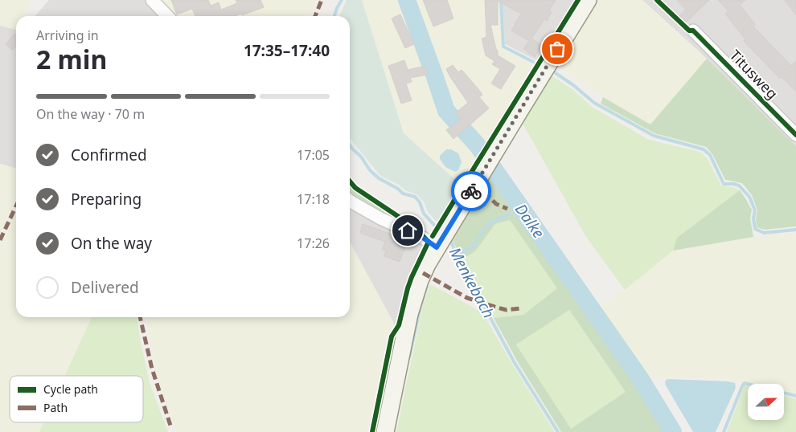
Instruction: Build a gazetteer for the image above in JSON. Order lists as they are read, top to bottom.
{
  "streets": {
    "street": ["Titusweg"]
  },
  "water": ["Dalke", "Menkebach"],
  "legend": ["Cycle path", "Path"],
  "north": "right",
  "page": {
    "heading": ["2 min", "Arriving in", "17:35–17:40"],
    "bar": "On the way · 70 m",
    "list": [
      ["Confirmed", "17:05"],
      ["Preparing", "17:18"],
      ["On the way", "17:26"],
      "Delivered"
    ]
  }
}
